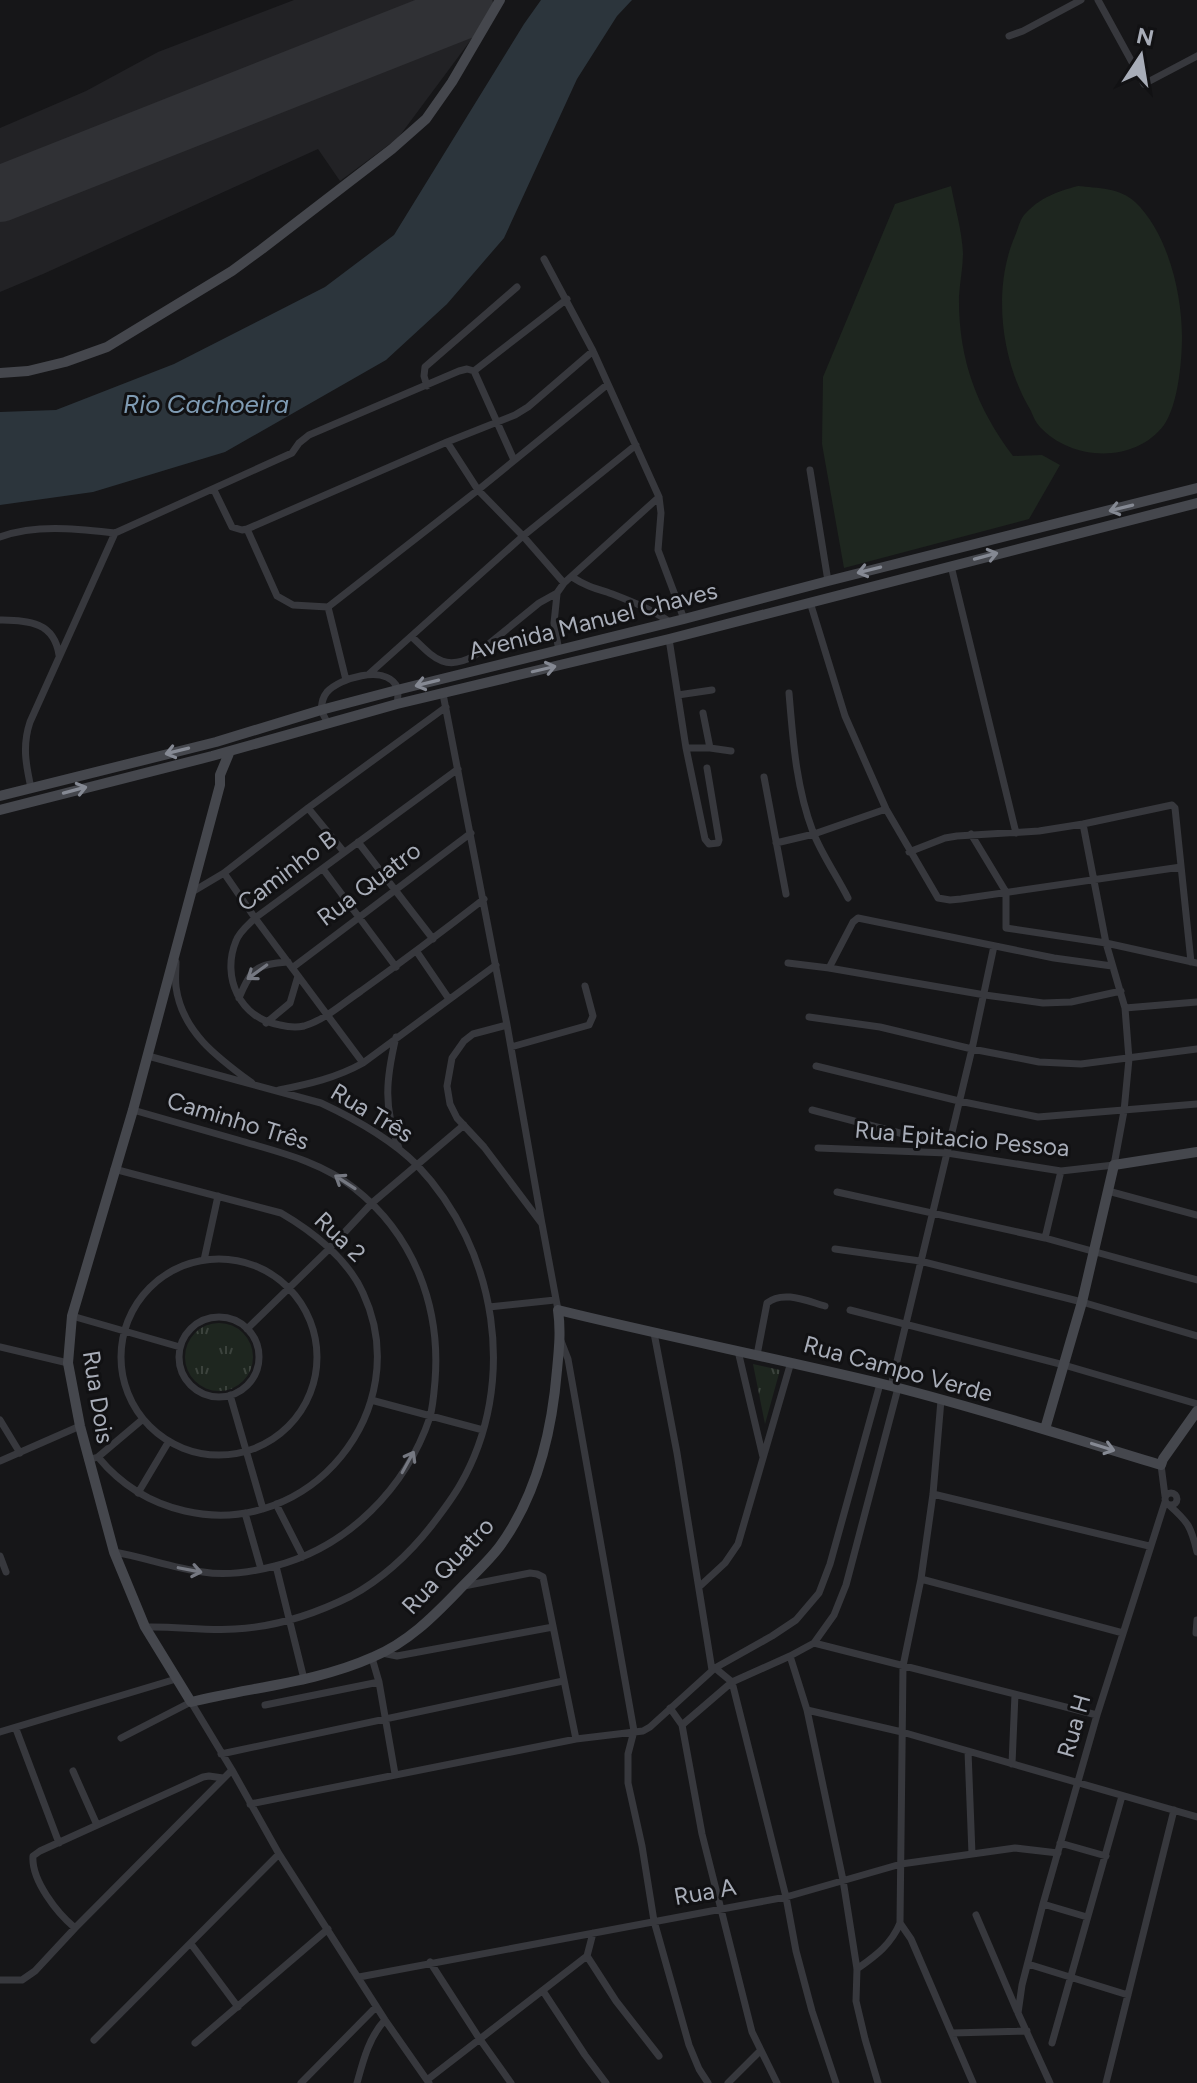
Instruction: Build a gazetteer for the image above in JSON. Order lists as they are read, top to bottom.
{
  "streets": {
    "street": [
      "Avenida Manuel Chaves",
      "Caminho B",
      "Rua Quatro",
      "Rua Três",
      "Caminho Três",
      "Rua Epitacio Pessoa",
      "Rua 2",
      "Rua Campo Verde",
      "Rua Dois",
      "Rua H",
      "Rua A"
    ]
  },
  "crossings": [
    ["Avenida Manuel Chaves", "Rua Dois"],
    ["Caminho B", "Rua Quatro"],
    ["Rua Quatro", "Rua Campo Verde"],
    ["Rua Quatro", "Rua Dois"],
    ["Rua Três", "Rua Dois"],
    ["Caminho Três", "Rua Dois"],
    ["Rua 2", "Rua Dois"],
    ["Rua Campo Verde", "Rua H"],
    ["Rua Dois", "Rua A"],
    ["Rua H", "Rua A"]
  ],
  "water": ["Rio Cachoeira"],
  "north": "top"
}
